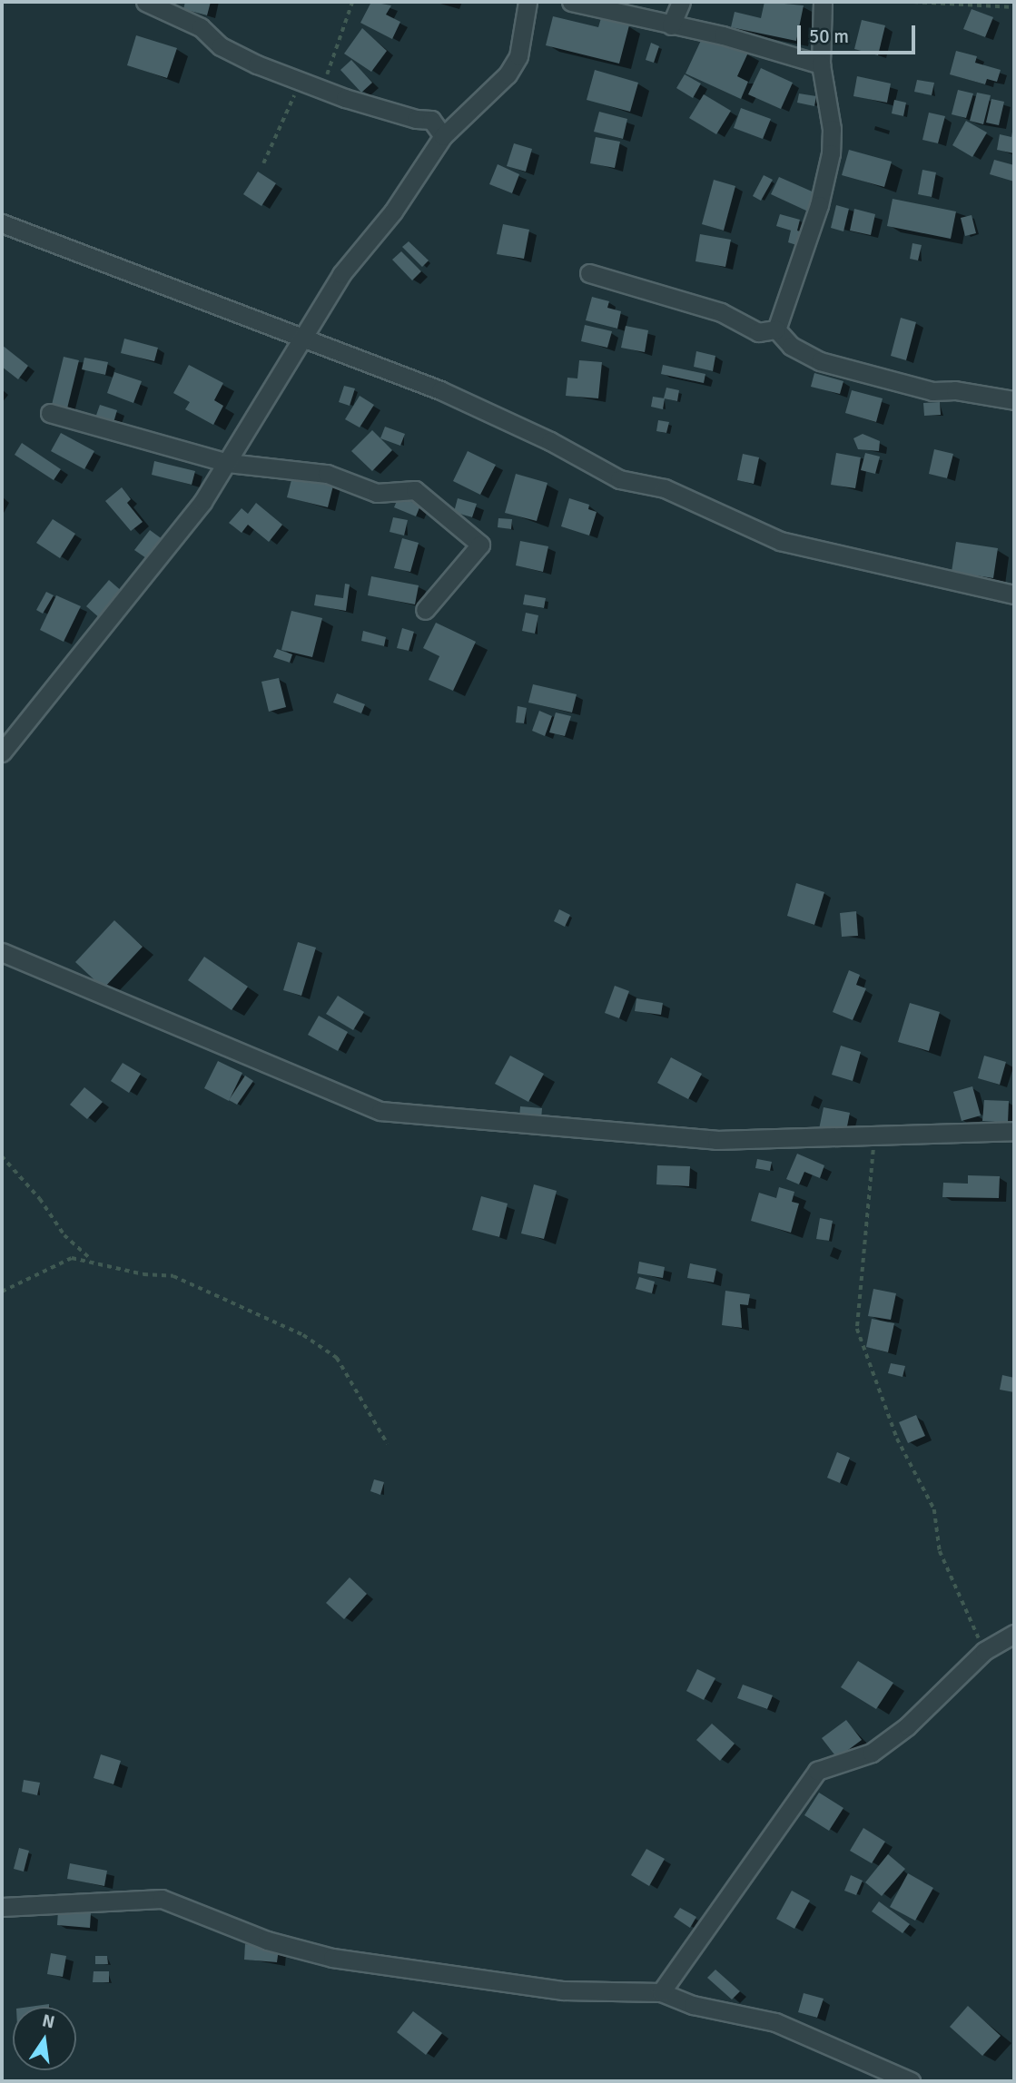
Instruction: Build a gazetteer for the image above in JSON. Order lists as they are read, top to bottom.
{
  "scale_bar": "50 m",
  "north": "top"
}
